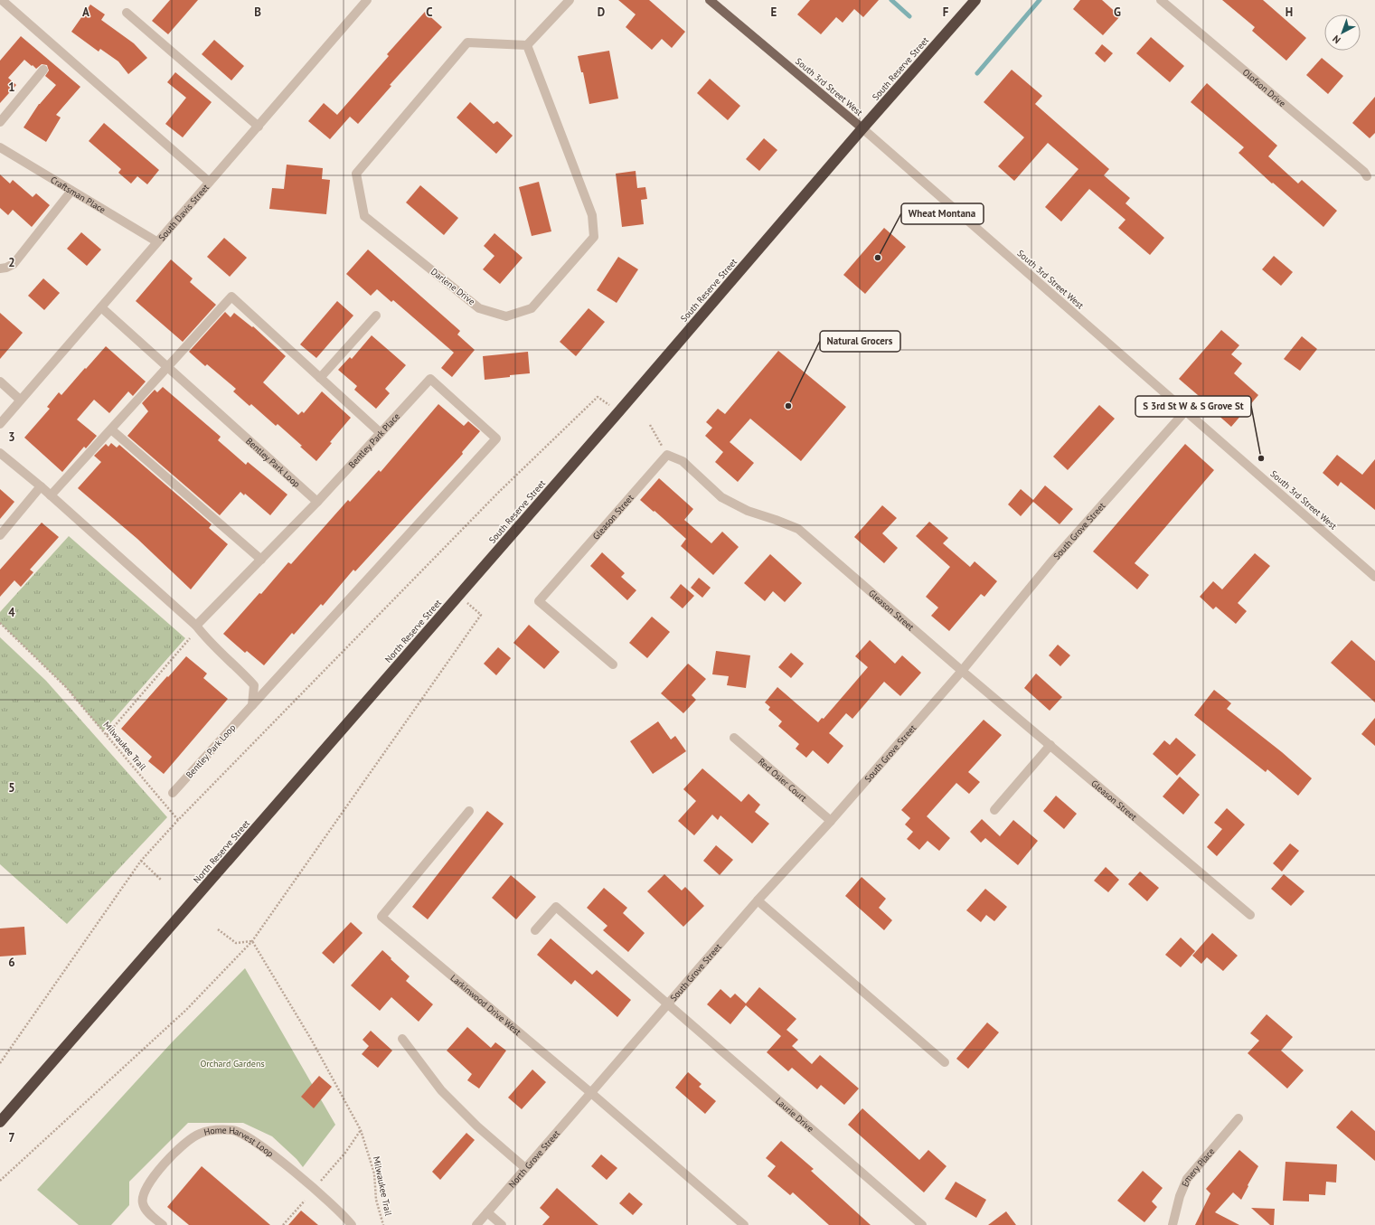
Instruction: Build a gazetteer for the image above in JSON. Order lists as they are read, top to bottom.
{
  "streets": {
    "highway": ["South Reserve Street", "North Reserve Street"],
    "main road": ["South 3rd Street West"],
    "street": [
      "Olofson Drive",
      "Craftsman Place",
      "South Davis Street",
      "Darlene Drive",
      "Bentley Park Place",
      "Bentley Park Loop",
      "Gleason Street",
      "South Grove Street",
      "Red Osier Court",
      "Larkinwood Drive West",
      "Laurie Drive",
      "Home Harvest Loop",
      "North Grove Street",
      "Emery Place"
    ],
    "path": ["Milwaukee Trail"]
  },
  "crossings": [
    ["South Reserve Street", "South 3rd Street West"],
    ["South Reserve Street", "North Reserve Street"],
    ["South 3rd Street West", "South Grove Street"],
    ["Craftsman Place", "South Davis Street"],
    ["South Davis Street", "Bentley Park Loop"],
    ["Bentley Park Place", "Bentley Park Loop"],
    ["Gleason Street", "South Grove Street"],
    ["South Grove Street", "Red Osier Court"],
    ["South Grove Street", "Larkinwood Drive West"],
    ["South Grove Street", "Laurie Drive"],
    ["South Grove Street", "North Grove Street"],
    ["Larkinwood Drive West", "North Grove Street"]
  ],
  "parks": ["Orchard Gardens"],
  "places": ["Wheat Montana", "Natural Grocers", "S 3rd St W & S Grove St"],
  "north": "bottom left",
  "grid": {
    "columns": [
      "A",
      "B",
      "C",
      "D",
      "E",
      "F",
      "G",
      "H"
    ],
    "rows": [
      "1",
      "2",
      "3",
      "4",
      "5",
      "6",
      "7"
    ]
  }
}
